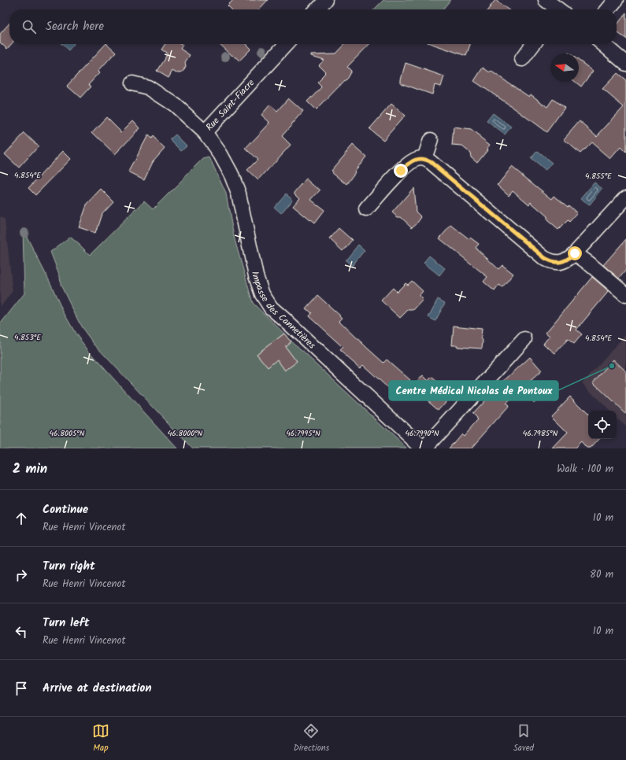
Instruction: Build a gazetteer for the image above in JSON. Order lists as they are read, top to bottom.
{
  "streets": {
    "street": ["Rue Saint-Fiacre", "Impasse des Cannetières"]
  },
  "crossings": [
    ["Rue Saint-Fiacre", "Impasse des Cannetières"]
  ],
  "places": ["Centre Médical Nicolas de Pontoux"],
  "north": "left",
  "page": {
    "search": "Search here",
    "heading": ["2 min", "Walk · 100 m"],
    "list": [
      ["Continue", "Rue Henri Vincenot", "10 m"],
      ["Turn right", "Rue Henri Vincenot", "80 m"],
      ["Turn left", "Rue Henri Vincenot", "10 m"],
      "Arrive at destination"
    ],
    "nav": ["Map", "Directions", "Saved"]
  },
  "coordinates": [
    "4.854°E",
    "4.855°E",
    "4.853°E",
    "46.8005°N",
    "46.8000°N",
    "46.7995°N",
    "46.7990°N",
    "46.7985°N"
  ]
}
